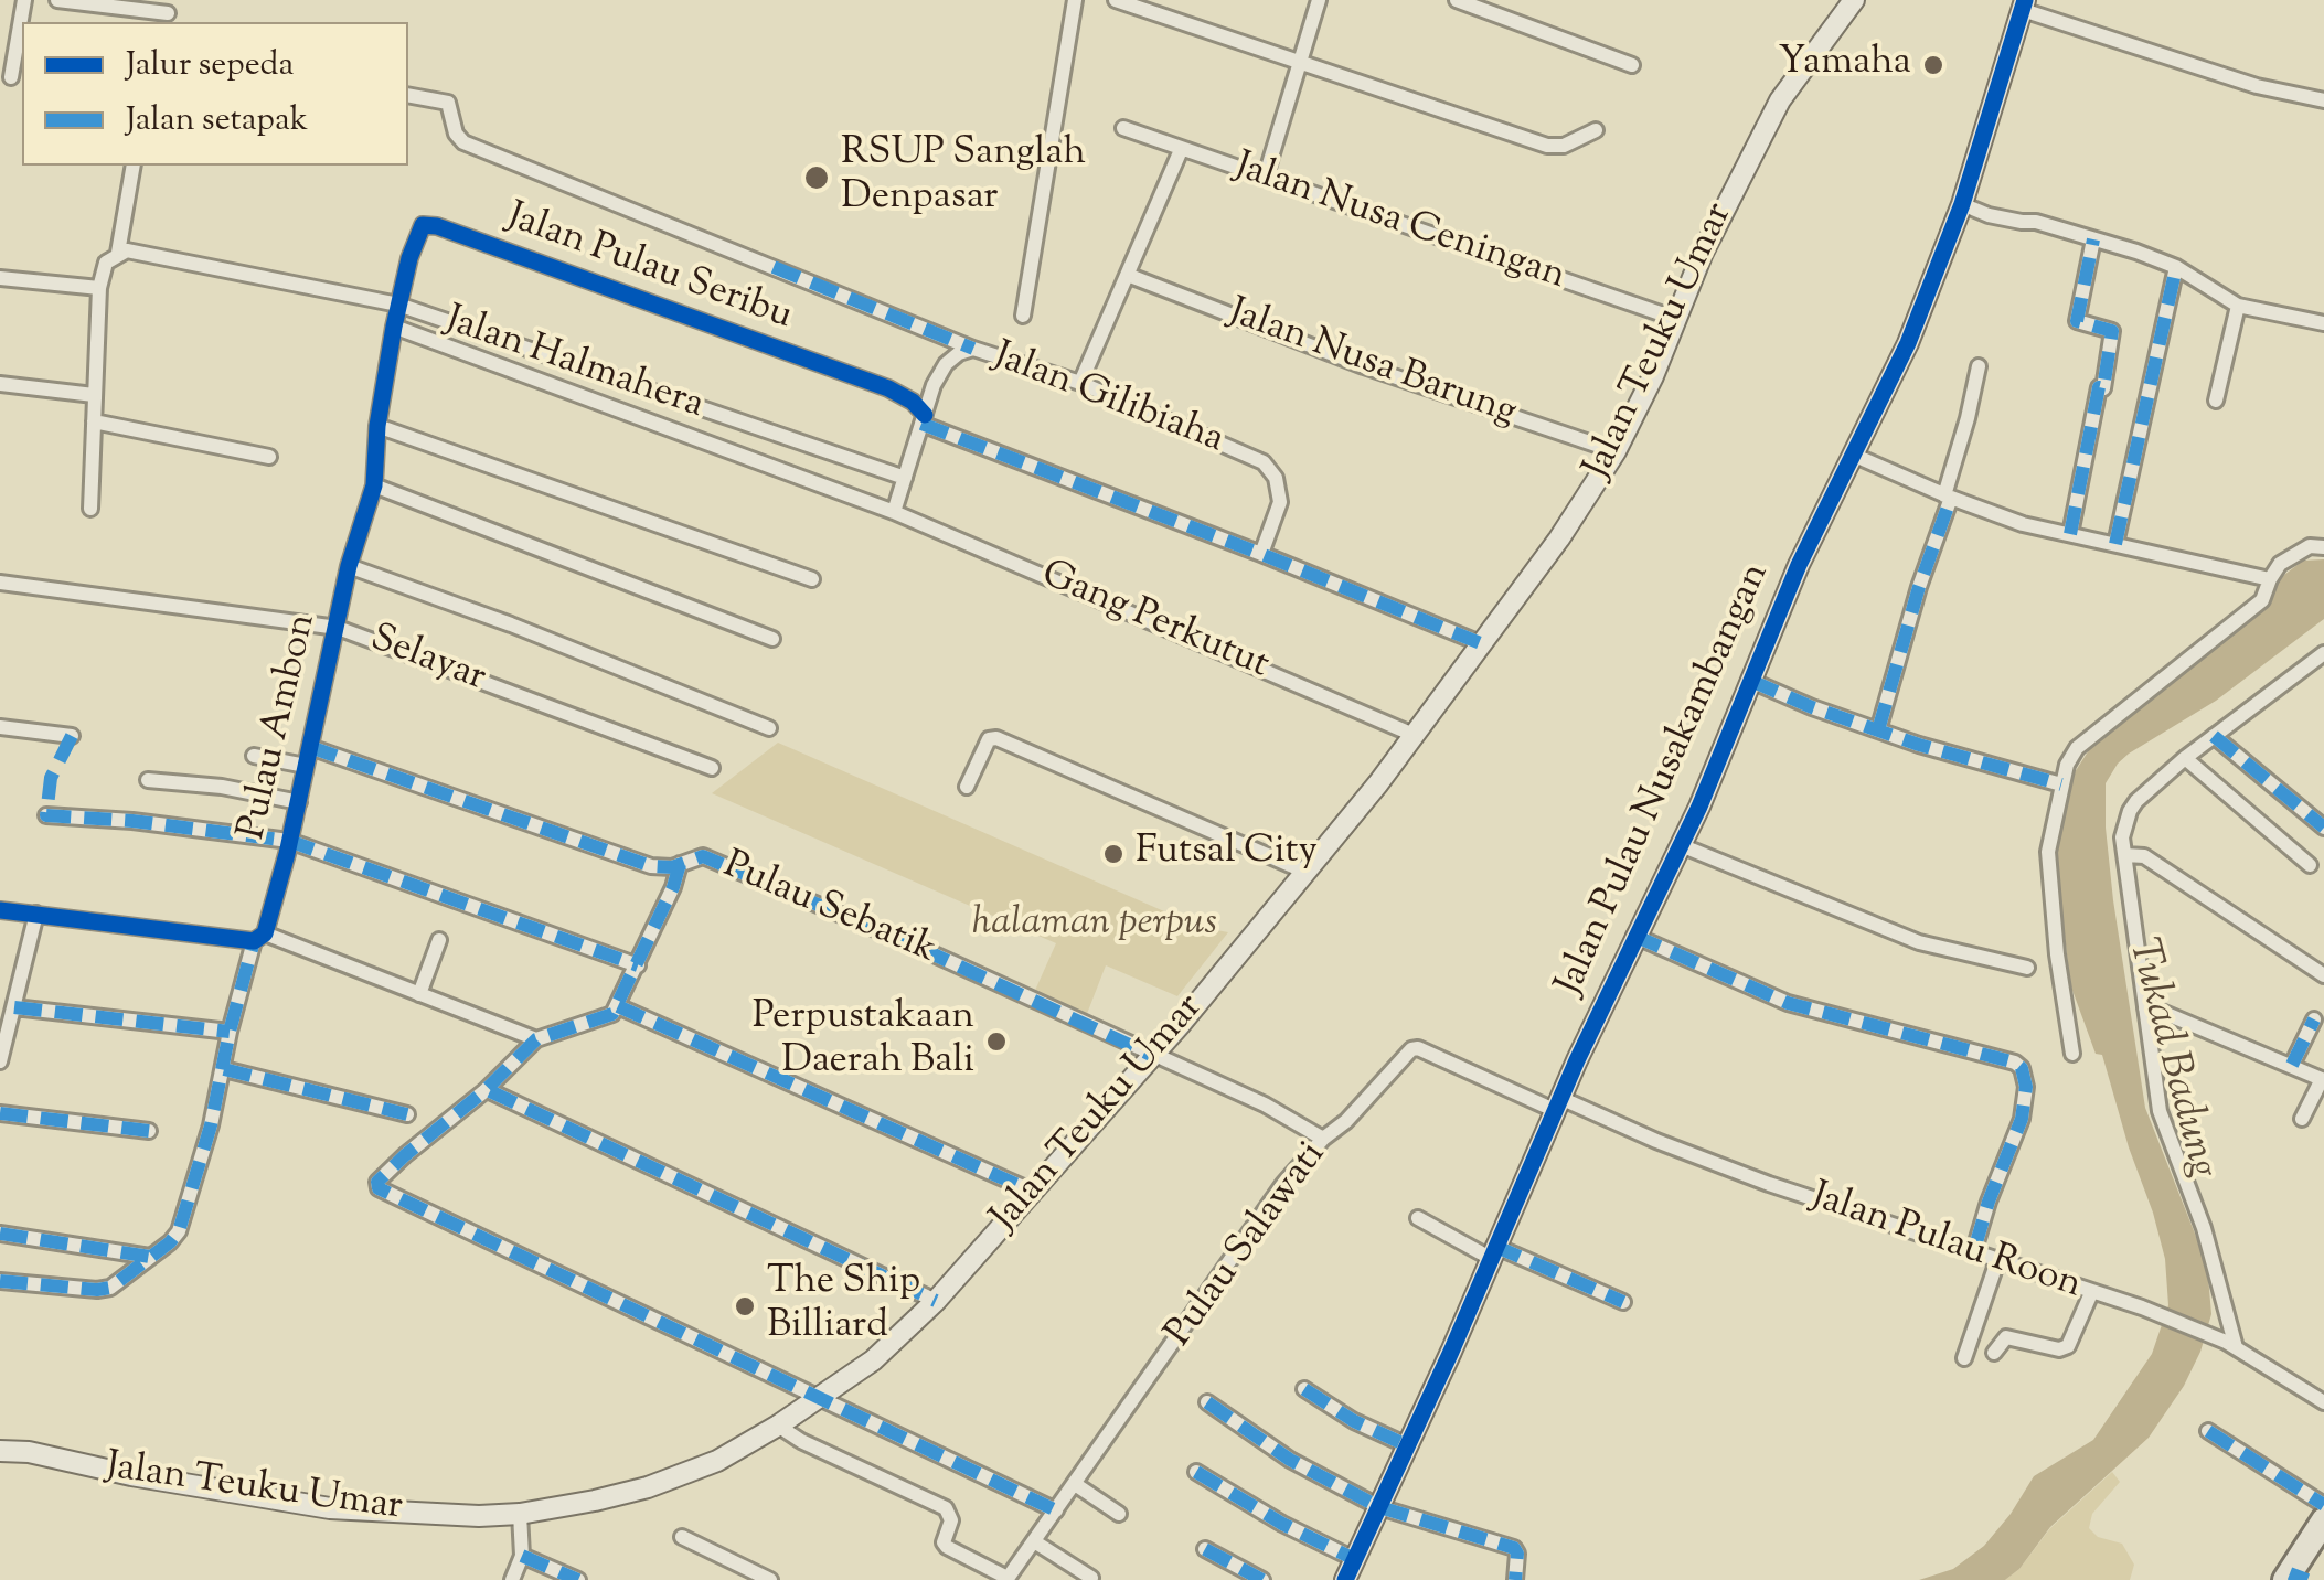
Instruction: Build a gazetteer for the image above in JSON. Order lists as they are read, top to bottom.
{
  "streets": {
    "main road": ["Jalan Teuku Umar", "Jalan Pulau Nusakambangan"],
    "street": [
      "Jalan Nusa Ceningan",
      "Jalan Pulau Seribu",
      "Jalan Halmahera",
      "Jalan Nusa Barung",
      "Jalan Gilibiaha",
      "Gang Perkutut",
      "Selayar",
      "Pulau Ambon",
      "Pulau Sebatik",
      "Jalan Pulau Roon",
      "Pulau Salawati"
    ]
  },
  "crossings": [
    ["Jalan Nusa Ceningan", "Jalan Teuku Umar"],
    ["Jalan Pulau Seribu", "Jalan Teuku Umar"],
    ["Jalan Pulau Seribu", "Jalan Halmahera"],
    ["Jalan Pulau Seribu", "Jalan Gilibiaha"],
    ["Jalan Pulau Seribu", "Pulau Ambon"],
    ["Jalan Teuku Umar", "Jalan Nusa Barung"],
    ["Jalan Teuku Umar", "Gang Perkutut"],
    ["Jalan Teuku Umar", "Pulau Sebatik"],
    ["Jalan Halmahera", "Jalan Gilibiaha"],
    ["Jalan Halmahera", "Pulau Ambon"],
    ["Jalan Gilibiaha", "Gang Perkutut"],
    ["Gang Perkutut", "Pulau Ambon"],
    ["Selayar", "Pulau Ambon"],
    ["Pulau Ambon", "Pulau Sebatik"],
    ["Jalan Pulau Nusakambangan", "Jalan Pulau Roon"],
    ["Jalan Pulau Nusakambangan", "Pulau Salawati"],
    ["Pulau Sebatik", "Pulau Salawati"],
    ["Jalan Pulau Roon", "Pulau Salawati"]
  ],
  "water": ["Tukad Badung"],
  "parks": ["halaman perpus"],
  "places": [
    "Yamaha",
    "RSUP Sanglah Denpasar",
    "Futsal City",
    "Perpustakaan Daerah Bali",
    "The Ship Billiard"
  ],
  "legend": ["Jalur sepeda", "Jalan setapak"]
}
